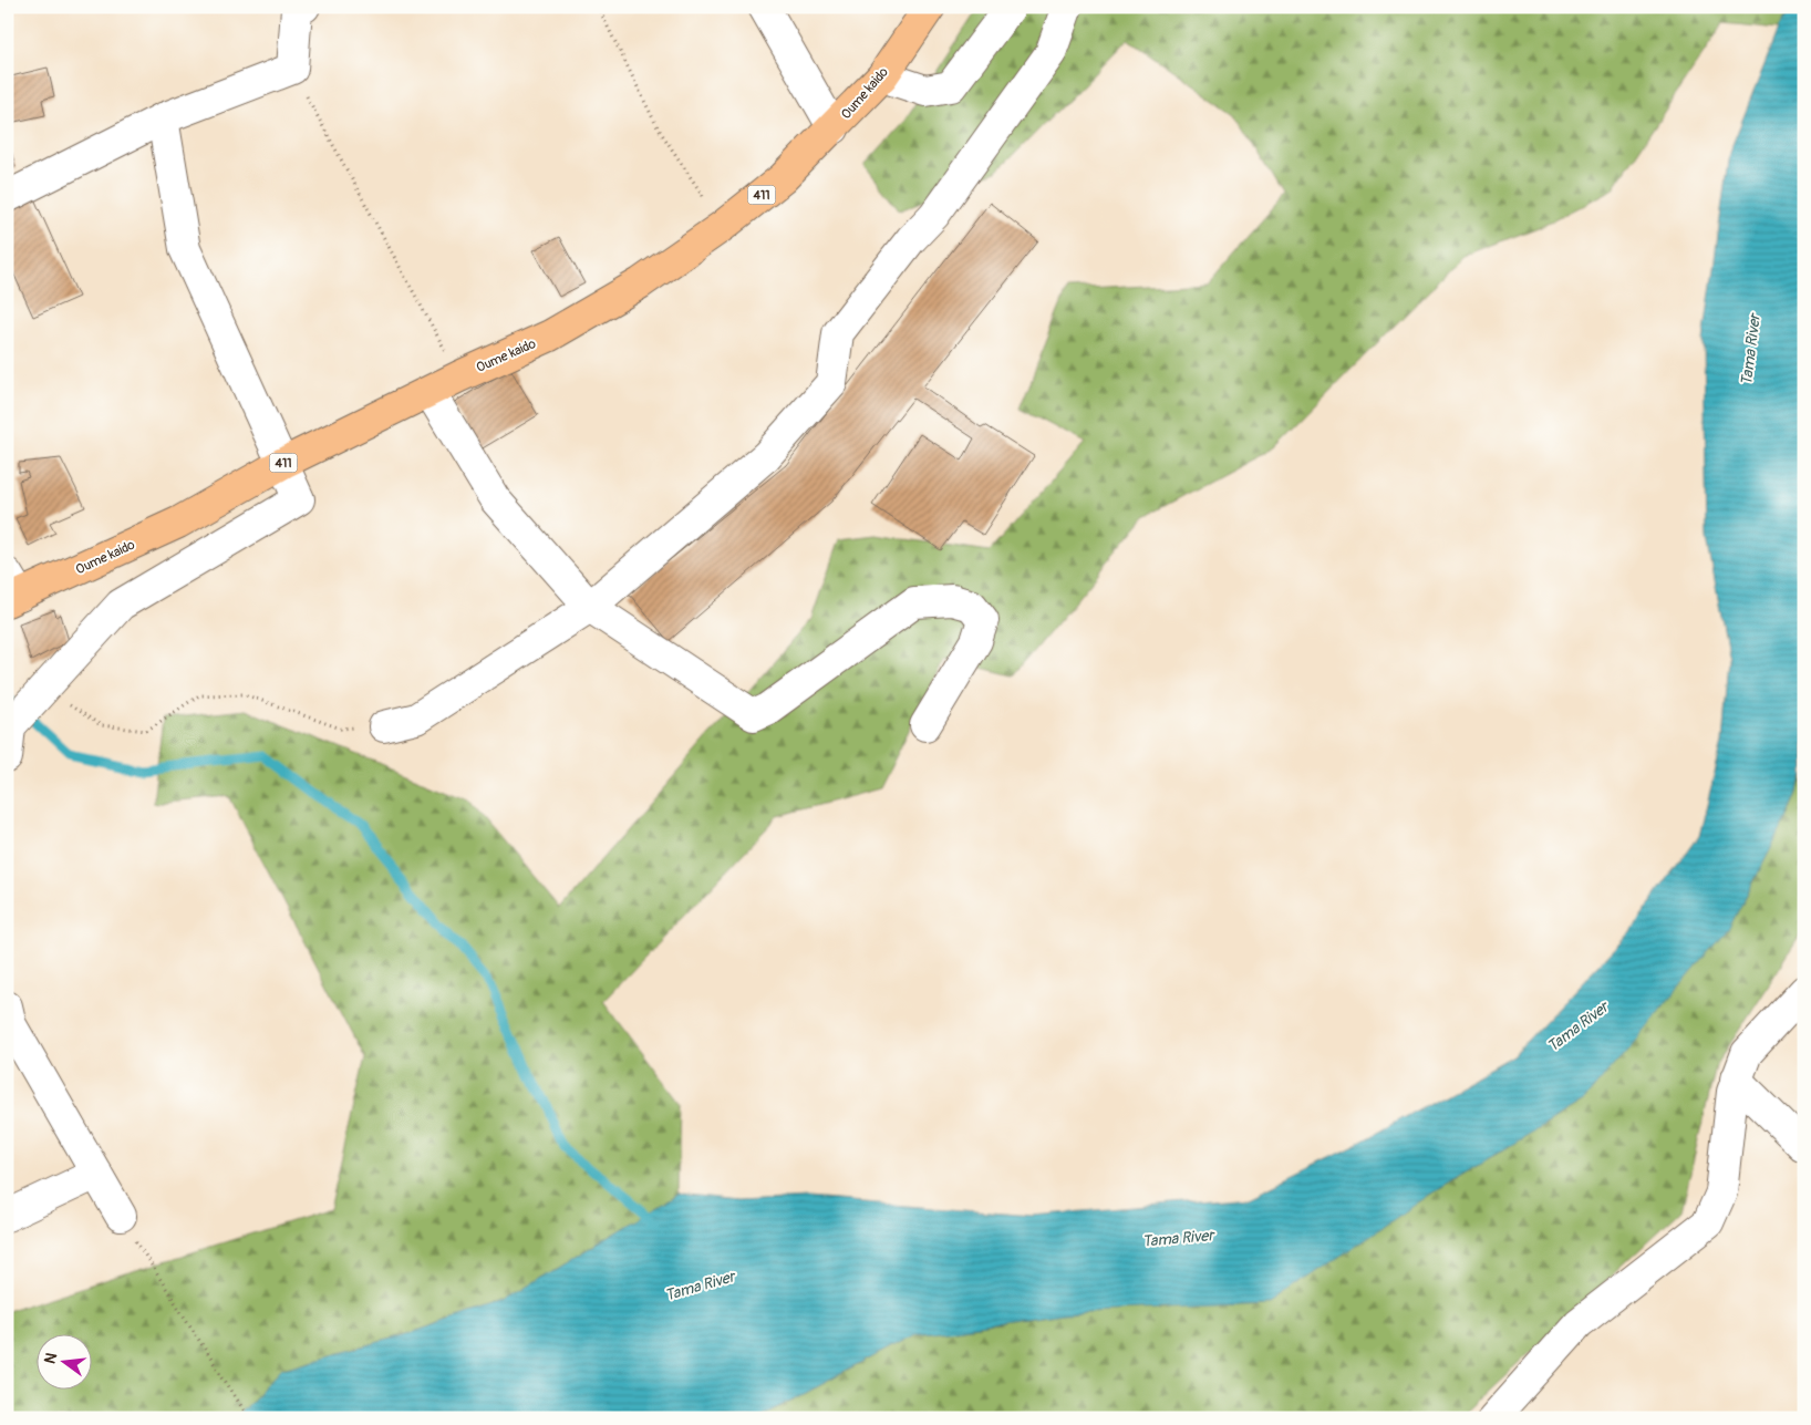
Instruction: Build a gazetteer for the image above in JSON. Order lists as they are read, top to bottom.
{
  "streets": {
    "highway": ["Oume kaido", "411"]
  },
  "water": ["Tama River"],
  "north": "left"
}
